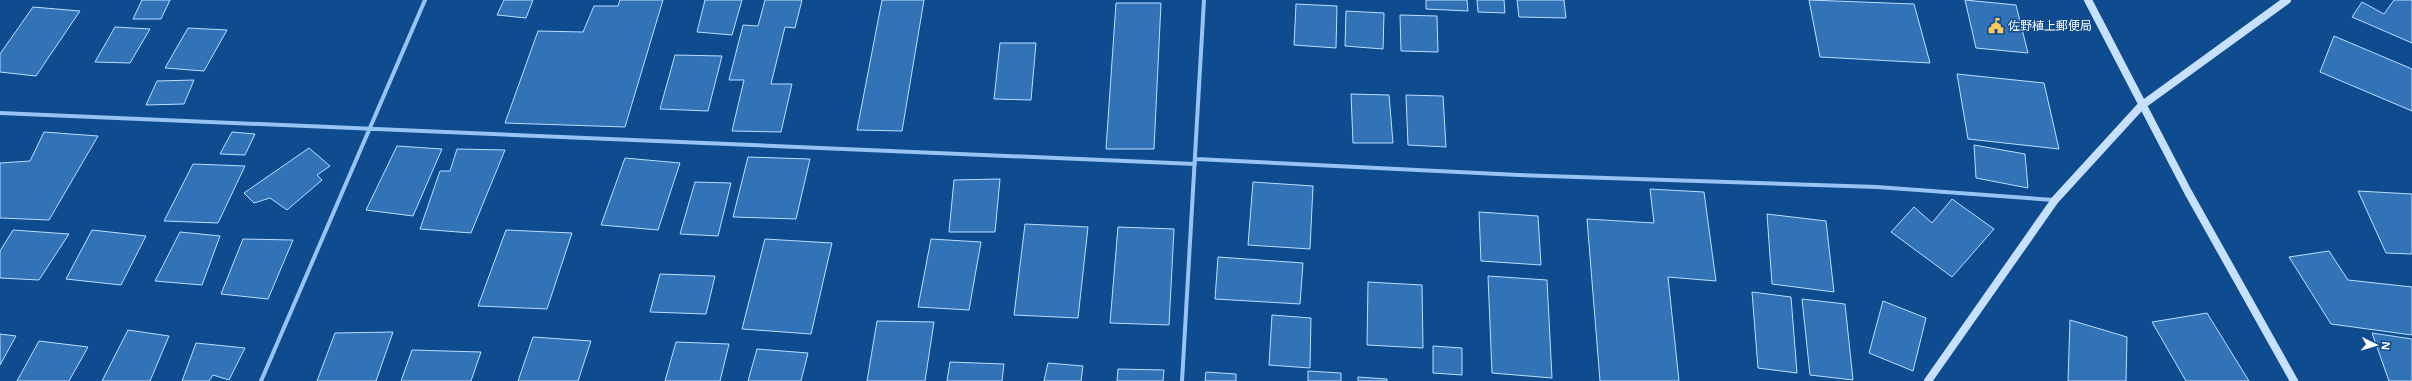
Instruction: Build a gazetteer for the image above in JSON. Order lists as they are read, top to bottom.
{
  "places": {
    "public building": ["佐野植上郵便局"]
  },
  "north": "right"
}
